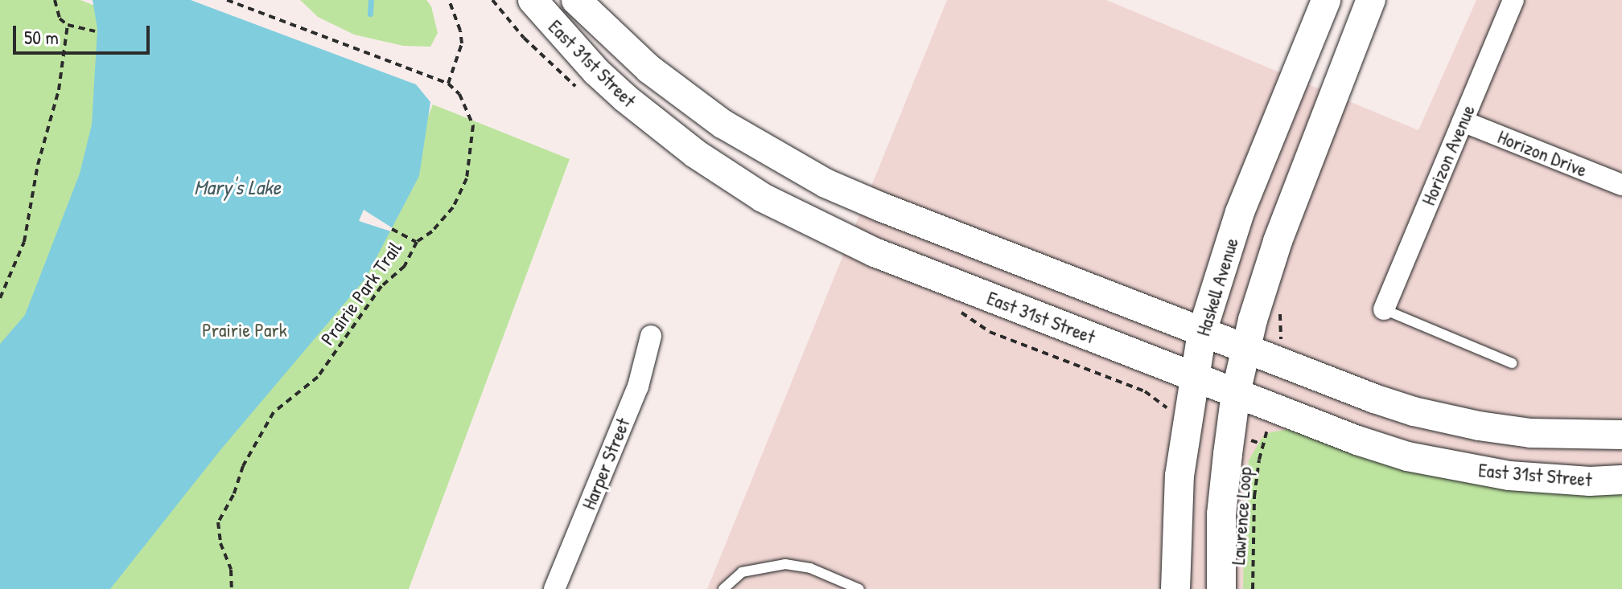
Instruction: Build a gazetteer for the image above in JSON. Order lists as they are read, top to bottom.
{
  "streets": {
    "main road": ["East 31st Street", "Haskell Avenue"],
    "street": ["Horizon Drive", "Horizon Avenue", "Harper Street"],
    "path": ["Prairie Park Trail", "Lawrence Loop"]
  },
  "crossings": [
    ["East 31st Street", "Haskell Avenue"],
    ["Horizon Drive", "Horizon Avenue"]
  ],
  "water": ["Mary's Lake"],
  "parks": ["Prairie Park"],
  "scale_bar": "50 m"
}
